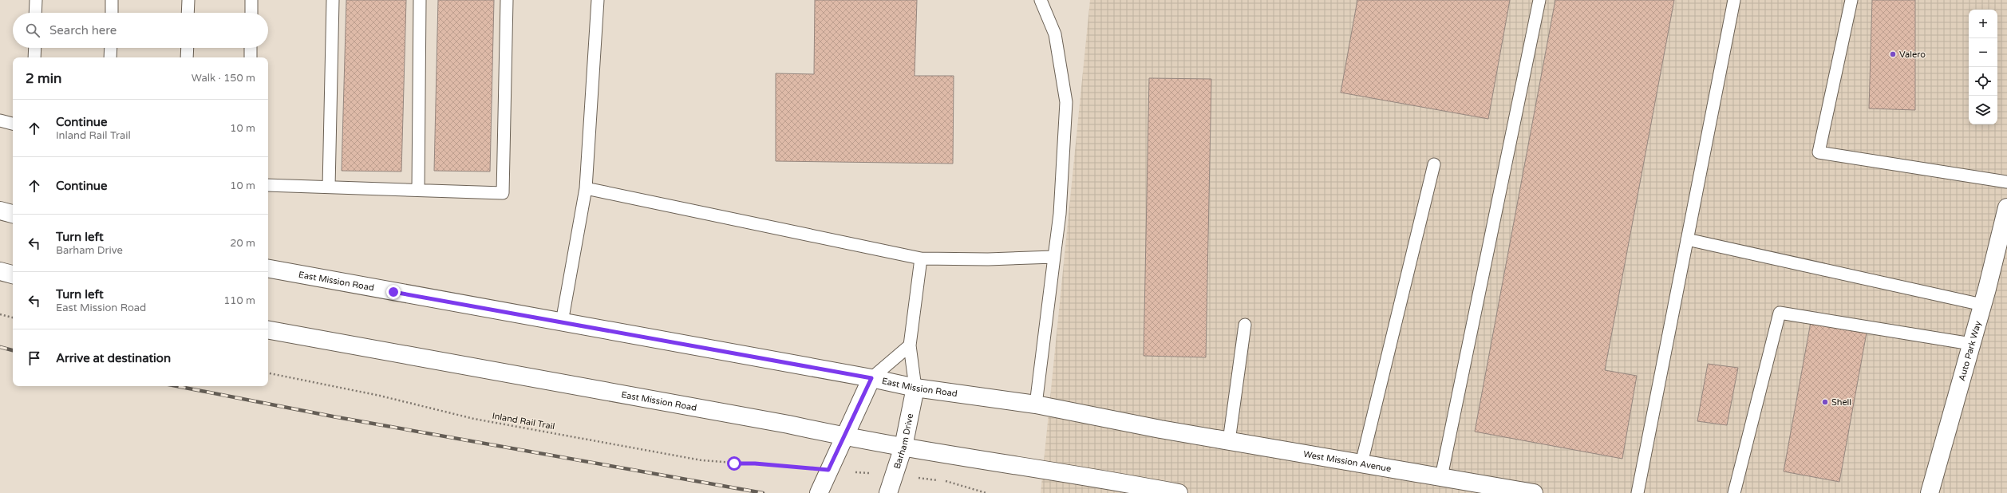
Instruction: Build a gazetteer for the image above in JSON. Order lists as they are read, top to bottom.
{
  "streets": {
    "main road": [
      "East Mission Road",
      "Auto Park Way",
      "Barham Drive",
      "West Mission Avenue"
    ],
    "path": ["Inland Rail Trail"]
  },
  "crossings": [
    ["East Mission Road", "Barham Drive"],
    ["East Mission Road", "West Mission Avenue"],
    ["Inland Rail Trail", "Barham Drive"]
  ],
  "places": ["Valero", "Shell"],
  "page": {
    "map_buttons": ["+", "−"],
    "search": "Search here",
    "heading": ["2 min", "Walk · 150 m"],
    "list": [
      ["Continue", "Inland Rail Trail", "10 m"],
      ["Continue", "10 m"],
      ["Turn left", "Barham Drive", "20 m"],
      ["Turn left", "East Mission Road", "110 m"],
      "Arrive at destination"
    ]
  }
}
